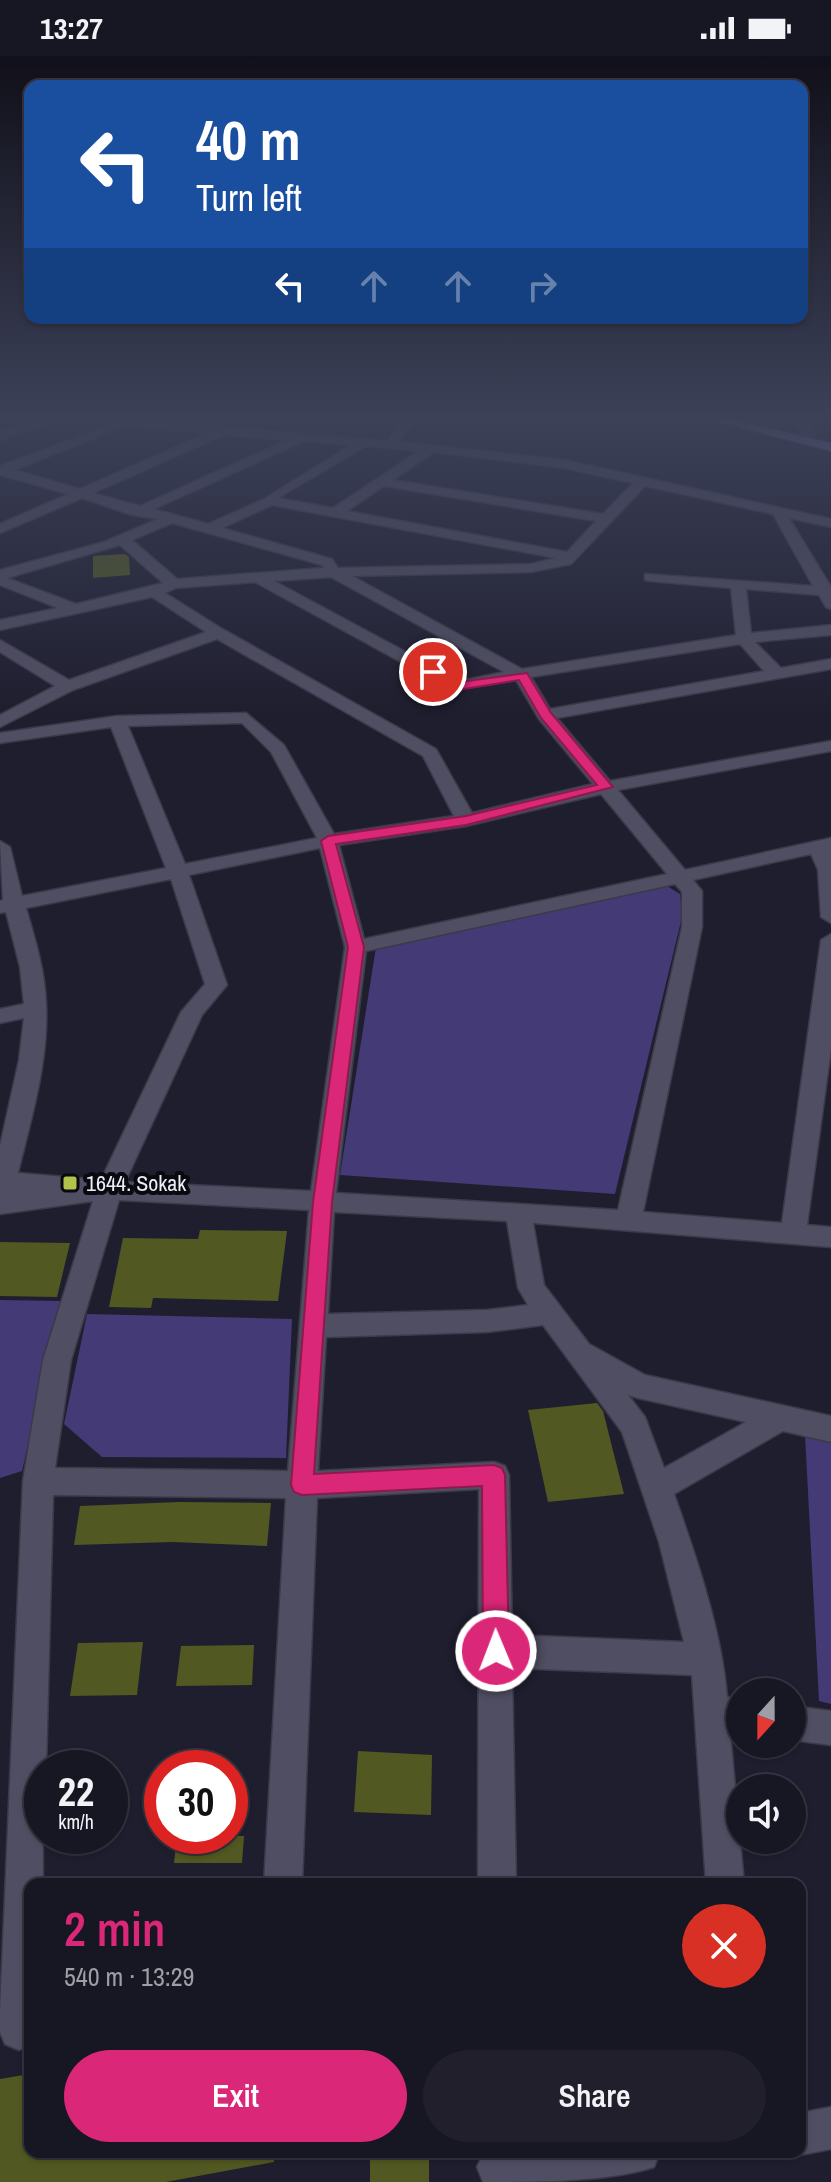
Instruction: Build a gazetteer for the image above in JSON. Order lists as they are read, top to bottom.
{
  "places": {
    "transit": ["1644. Sokak"]
  },
  "north": "bottom",
  "page": {
    "status": "13:27",
    "turn": ["40 m", "Turn left"],
    "speed": "22 km/h",
    "limit": "30",
    "heading": ["2 min", "540 m · 13:29"],
    "buttons": ["Exit", "Share"]
  }
}
